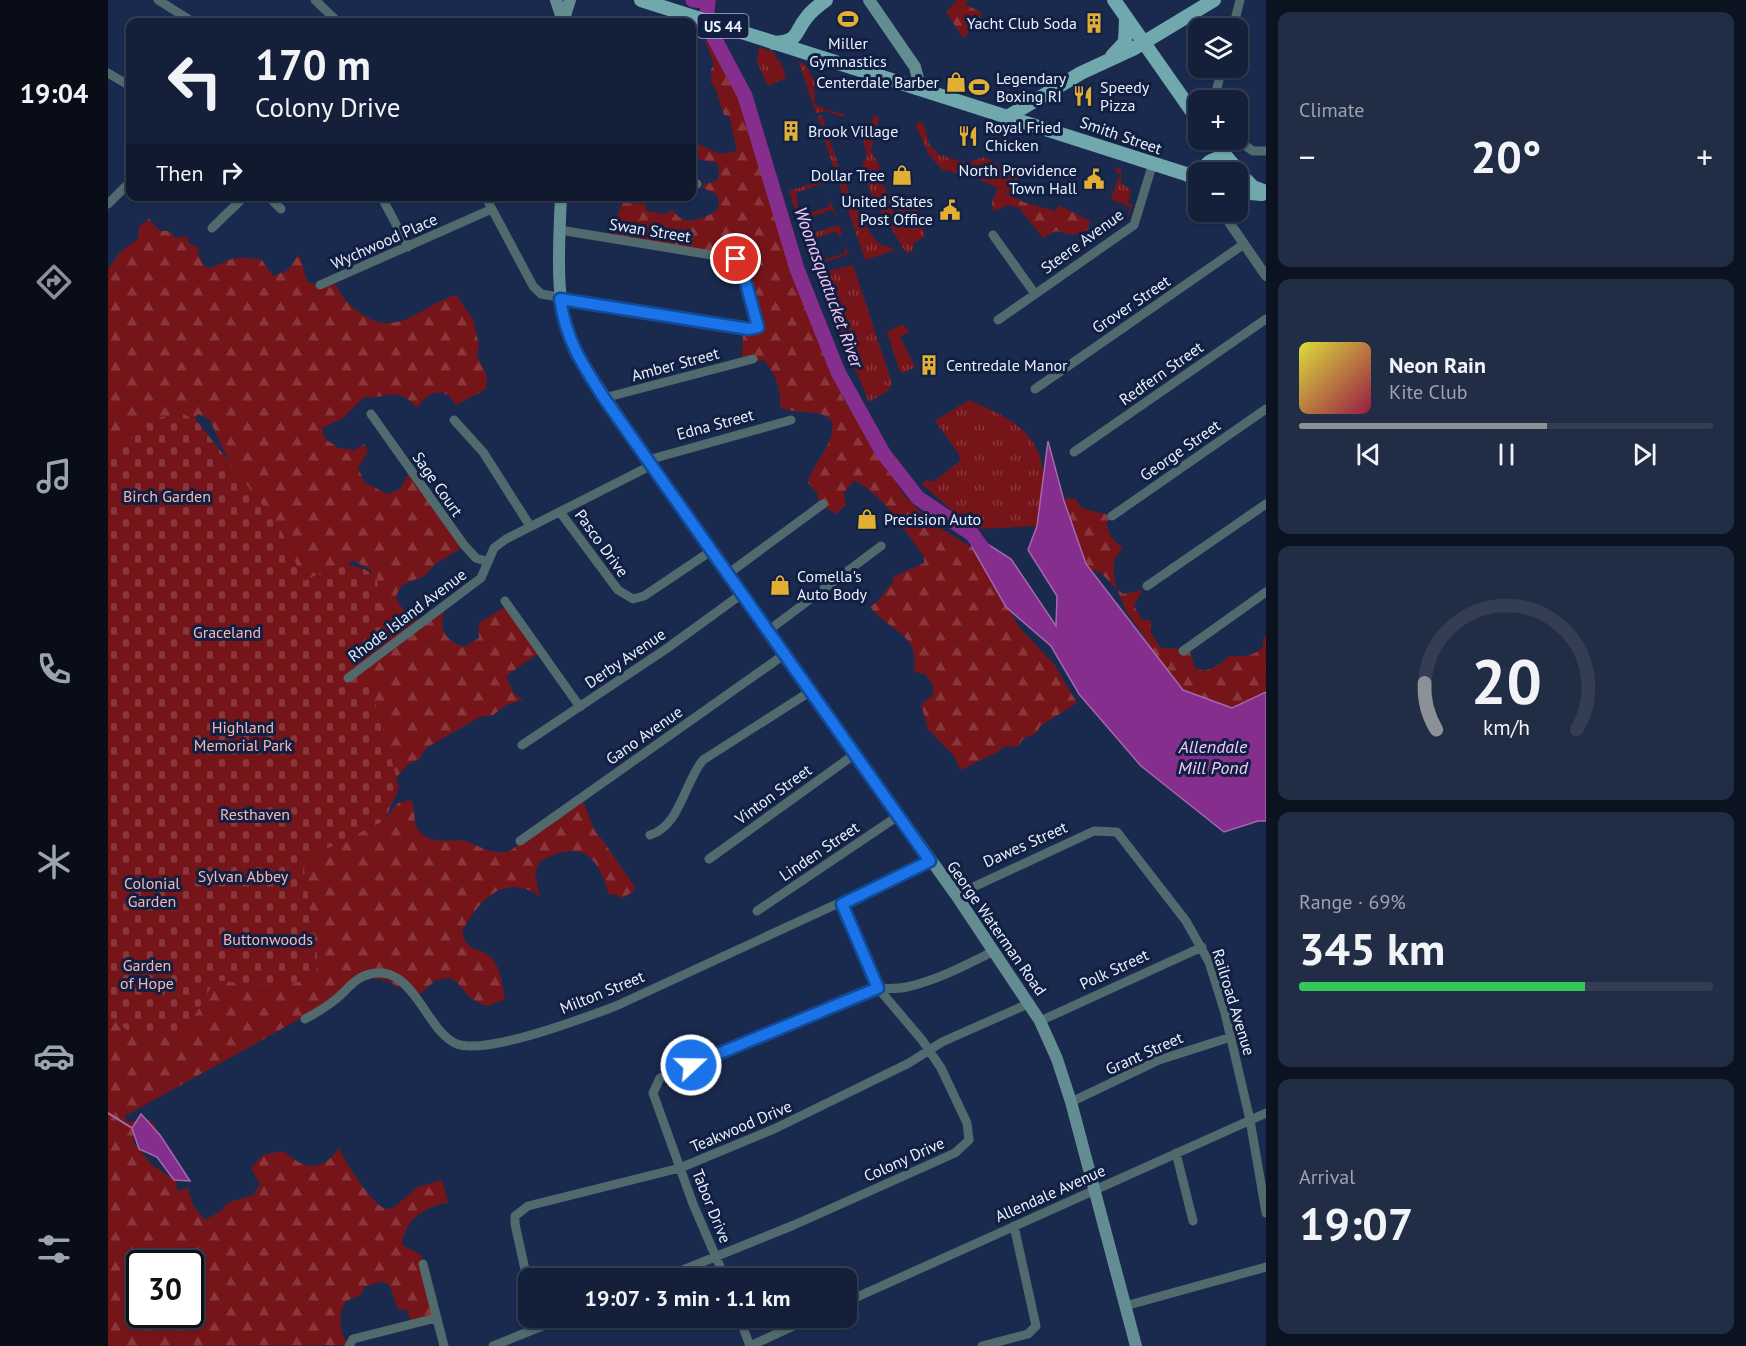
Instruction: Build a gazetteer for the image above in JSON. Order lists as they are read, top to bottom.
{
  "streets": {
    "main road": ["US 44", "Smith Street", "George Waterman Road"],
    "street": [
      "Swan Street",
      "Wychwood Place",
      "Steere Avenue",
      "Grover Street",
      "Amber Street",
      "Redfern Street",
      "Edna Street",
      "George Street",
      "Sage Court",
      "Pasco Drive",
      "Rhode Island Avenue",
      "Derby Avenue",
      "Gano Avenue",
      "Vinton Street",
      "Dawes Street",
      "Linden Street",
      "Polk Street",
      "Milton Street",
      "Railroad Avenue",
      "Grant Street",
      "Teakwood Drive",
      "Colony Drive",
      "Allendale Avenue",
      "Tabor Drive"
    ]
  },
  "crossings": [
    ["US 44", "Smith Street"],
    ["Smith Street", "Steere Avenue"],
    ["Swan Street", "George Waterman Road"],
    ["Amber Street", "George Waterman Road"],
    ["Edna Street", "Rhode Island Avenue"],
    ["Edna Street", "George Waterman Road"],
    ["Sage Court", "Rhode Island Avenue"],
    ["Pasco Drive", "Rhode Island Avenue"],
    ["Pasco Drive", "George Waterman Road"],
    ["Rhode Island Avenue", "George Waterman Road"],
    ["Derby Avenue", "George Waterman Road"],
    ["Gano Avenue", "George Waterman Road"],
    ["Vinton Street", "George Waterman Road"],
    ["Dawes Street", "George Waterman Road"],
    ["Dawes Street", "Railroad Avenue"],
    ["Linden Street", "George Waterman Road"],
    ["George Waterman Road", "Polk Street"],
    ["George Waterman Road", "Milton Street"],
    ["George Waterman Road", "Grant Street"],
    ["George Waterman Road", "Teakwood Drive"],
    ["George Waterman Road", "Allendale Avenue"],
    ["George Waterman Road", "Tabor Drive"],
    ["Polk Street", "Railroad Avenue"],
    ["Milton Street", "Colony Drive"],
    ["Railroad Avenue", "Grant Street"],
    ["Railroad Avenue", "Allendale Avenue"],
    ["Teakwood Drive", "Colony Drive"],
    ["Teakwood Drive", "Tabor Drive"],
    ["Colony Drive", "Tabor Drive"]
  ],
  "water": ["Woonasquatucket River", "Allendale Mill Pond"],
  "parks": [
    "Birch Garden",
    "Graceland",
    "Highland Memorial Park",
    "Resthaven",
    "Sylvan Abbey",
    "Colonial Garden",
    "Buttonwoods",
    "Garden of Hope"
  ],
  "places": {
    "sports": ["Miller Gymnastics", "Legendary Boxing RI"],
    "building": ["Yacht Club Soda", "Brook Village", "Centredale Manor"],
    "shop": [
      "Centerdale Barber",
      "Dollar Tree",
      "Precision Auto",
      "Comella's Auto Body"
    ],
    "restaurant": ["Speedy Pizza", "Royal Fried Chicken"],
    "public building": ["North Providence Town Hall", "United States Post Office"]
  },
  "page": {
    "tabs": "19:04",
    "tile": [
      "Climate",
      ["Range · 69%", "345 km"],
      ["Arrival", "19:07"]
    ],
    "map_buttons": ["+", "−"],
    "turn": ["170 m", "Colony Drive"],
    "heat": ["−", "20°", "+"],
    "then": "Then",
    "song": ["Neon Rain", "Kite Club"],
    "limit": "30",
    "trip": "19:07 · 3 min · 1.1 km",
    "gauge": ["20", "km/h"]
  }
}
